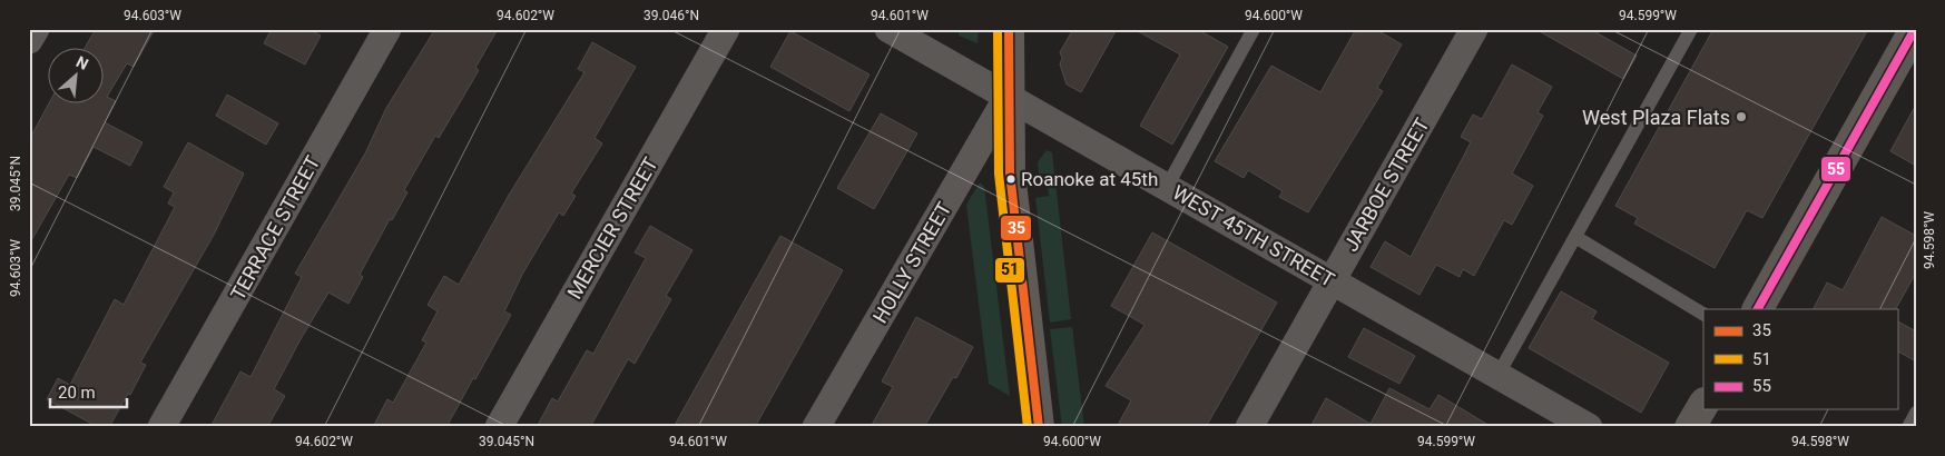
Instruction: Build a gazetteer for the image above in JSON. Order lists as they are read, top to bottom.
{
  "streets": {
    "street": [
      "JARBOE STREET",
      "TERRACE STREET",
      "MERCIER STREET",
      "WEST 45TH STREET",
      "HOLLY STREET"
    ]
  },
  "crossings": [
    ["JARBOE STREET", "WEST 45TH STREET"],
    ["WEST 45TH STREET", "HOLLY STREET"]
  ],
  "places": ["West Plaza Flats", "Roanoke at 45th"],
  "lines": ["transit line 35", "transit line 51", "transit line 55"],
  "legend": ["35", "51", "55"],
  "scale_bar": "20 m",
  "north": "top right",
  "coordinates": [
    "94.603°W",
    "94.602°W",
    "39.046°N",
    "94.601°W",
    "94.600°W",
    "94.599°W",
    "39.045°N",
    "94.598°W"
  ]
}
